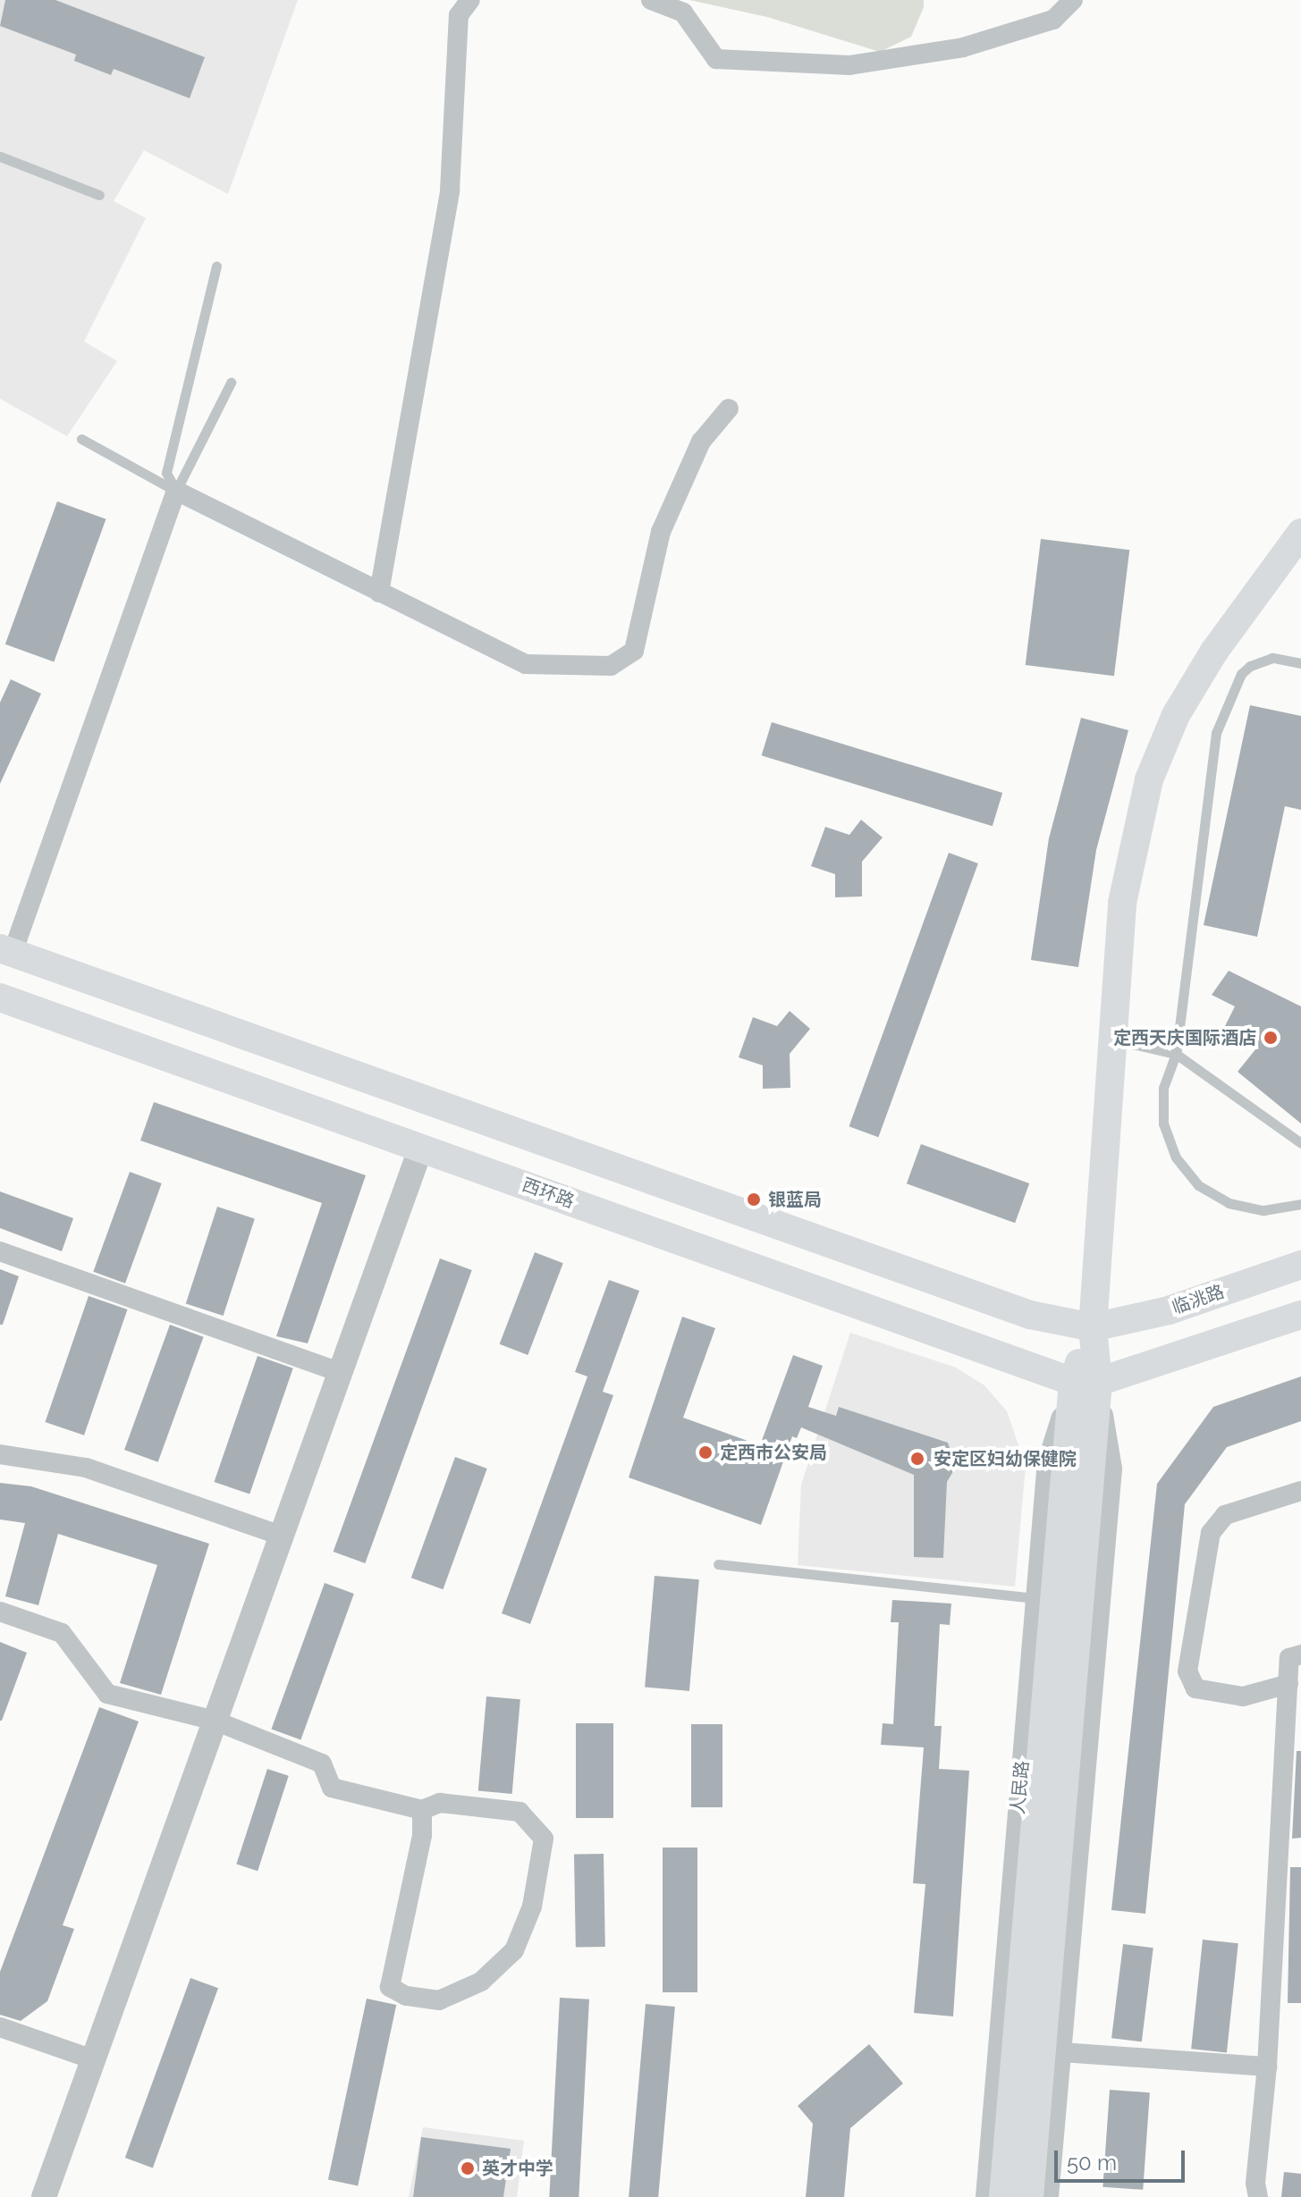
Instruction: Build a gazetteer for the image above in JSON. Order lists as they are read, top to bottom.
{
  "streets": {
    "main road": ["西环路", "临洮路", "人民路"]
  },
  "crossings": [
    ["西环路", "人民路"],
    ["临洮路", "人民路"]
  ],
  "places": [
    "定西天庆国际酒店",
    "银蓝局",
    "定西市公安局",
    "安定区妇幼保健院",
    "英才中学"
  ],
  "scale_bar": "50 m"
}
